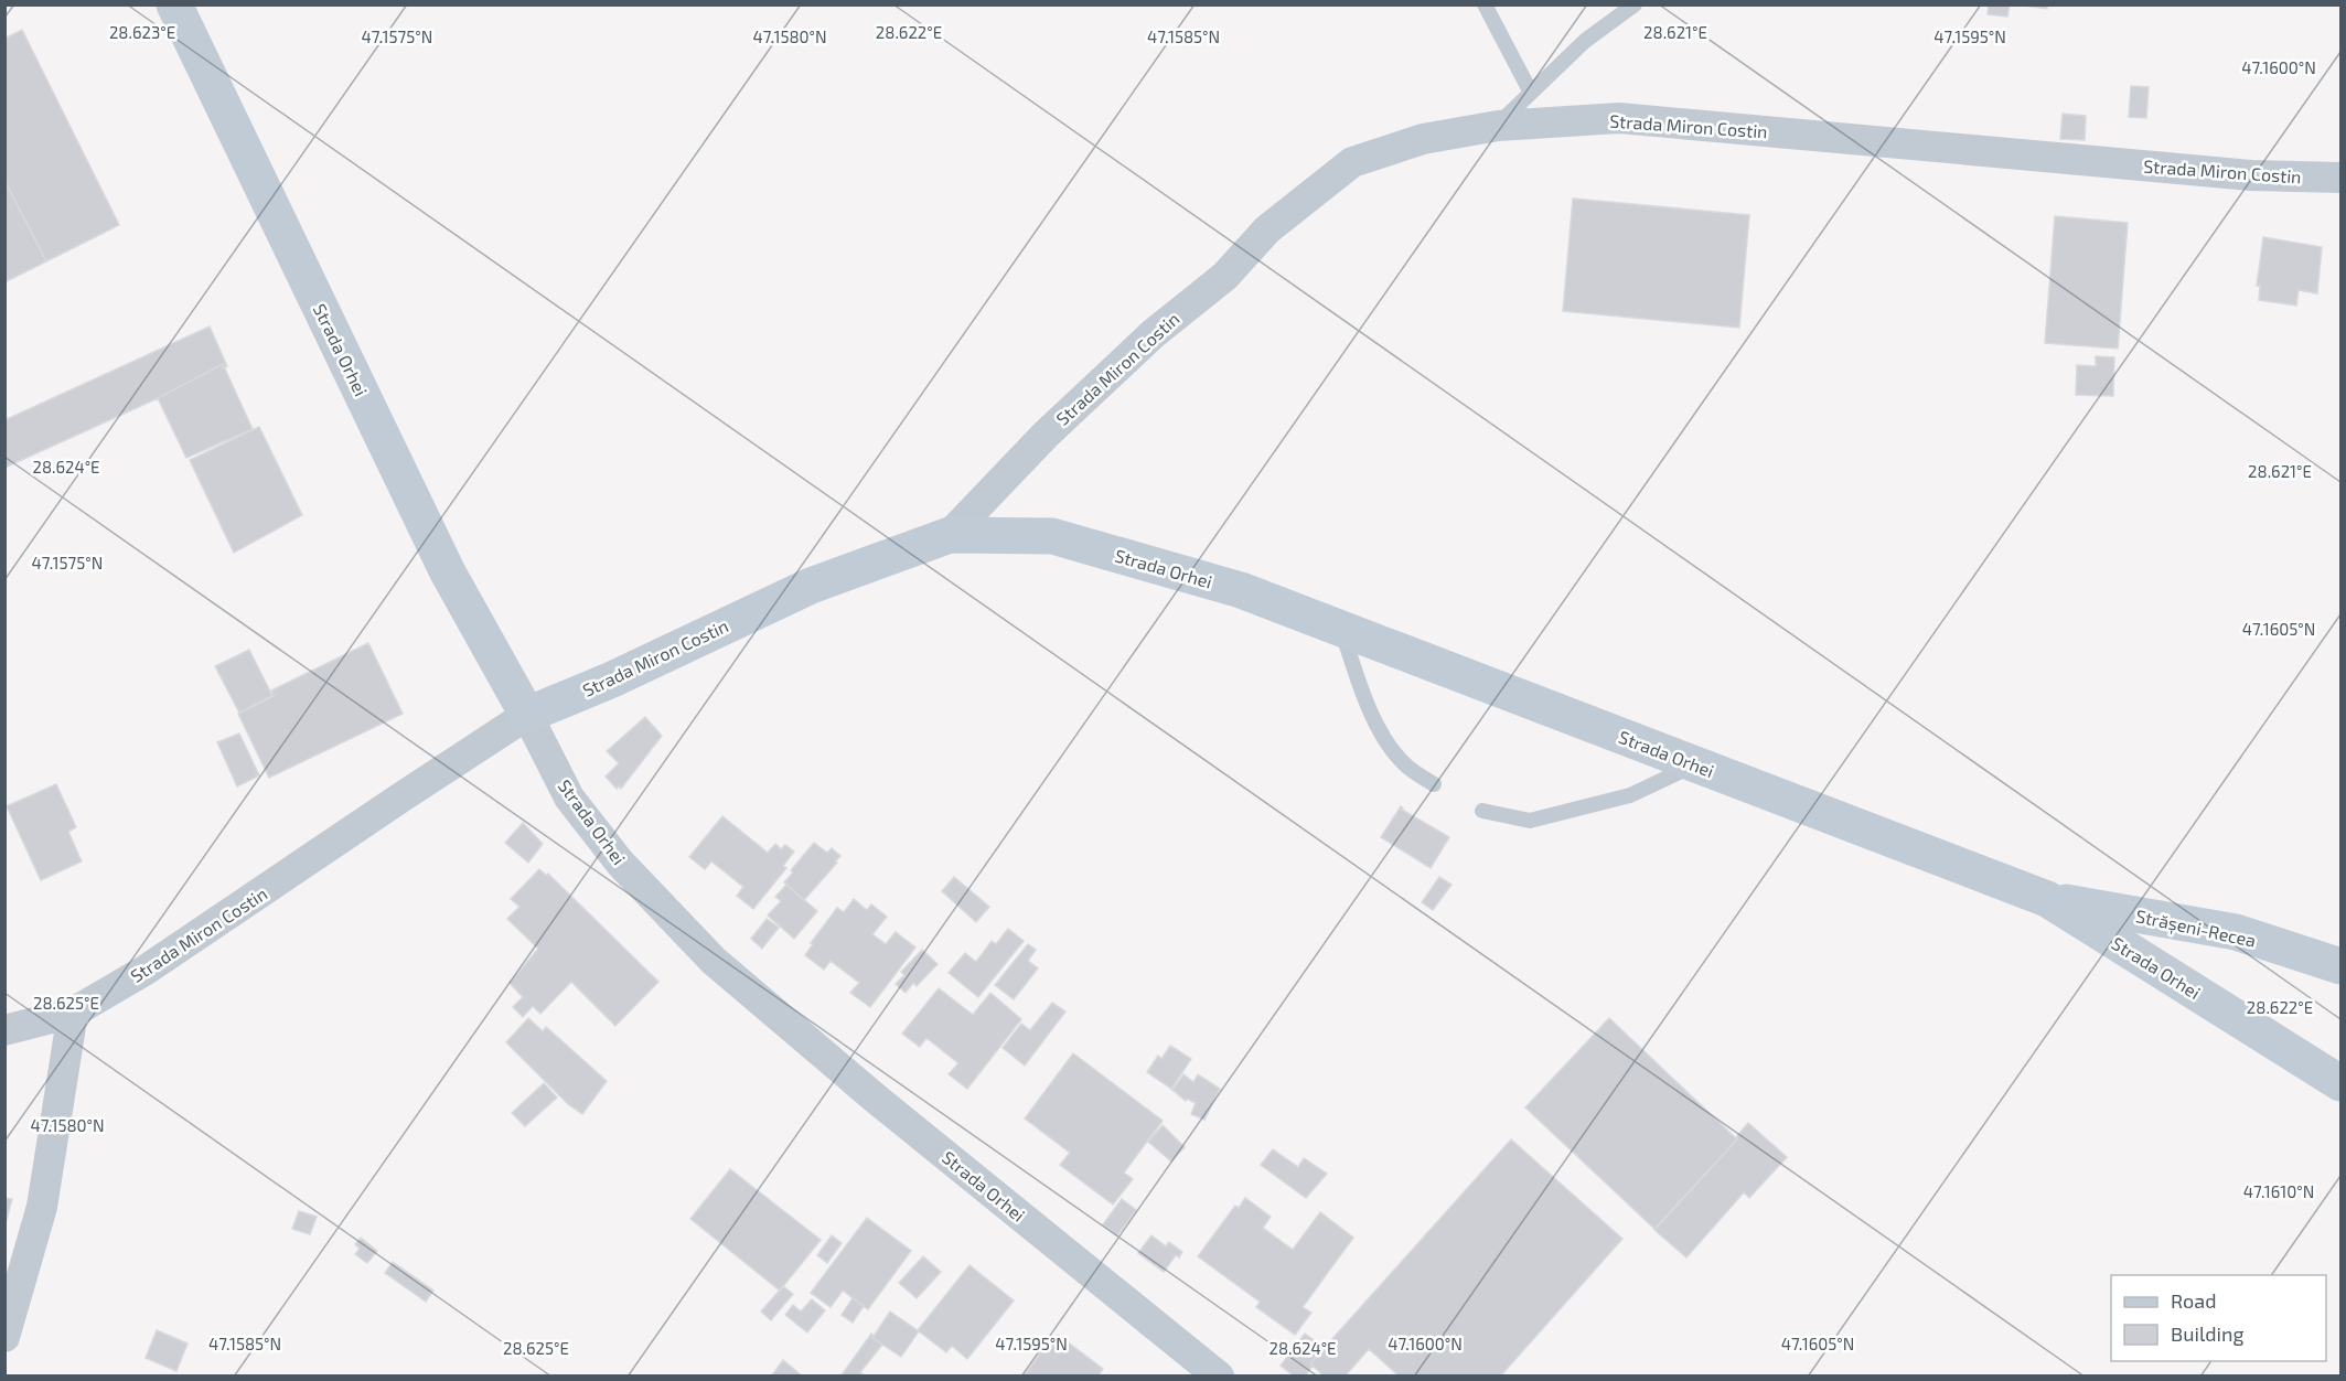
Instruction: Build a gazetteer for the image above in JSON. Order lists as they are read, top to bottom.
{
  "streets": {
    "main road": ["Strada Miron Costin", "Strada Orhei", "Strășeni-Recea"]
  },
  "crossings": [
    ["Strada Miron Costin", "Strada Orhei"],
    ["Strada Orhei", "Strășeni-Recea"]
  ],
  "legend": ["Road", "Building"],
  "coordinates": [
    "28.623°E",
    "28.622°E",
    "28.621°E",
    "47.1575°N",
    "47.1580°N",
    "47.1585°N",
    "47.1595°N",
    "47.1600°N",
    "28.624°E",
    "47.1605°N",
    "28.625°E",
    "47.1610°N"
  ]
}
